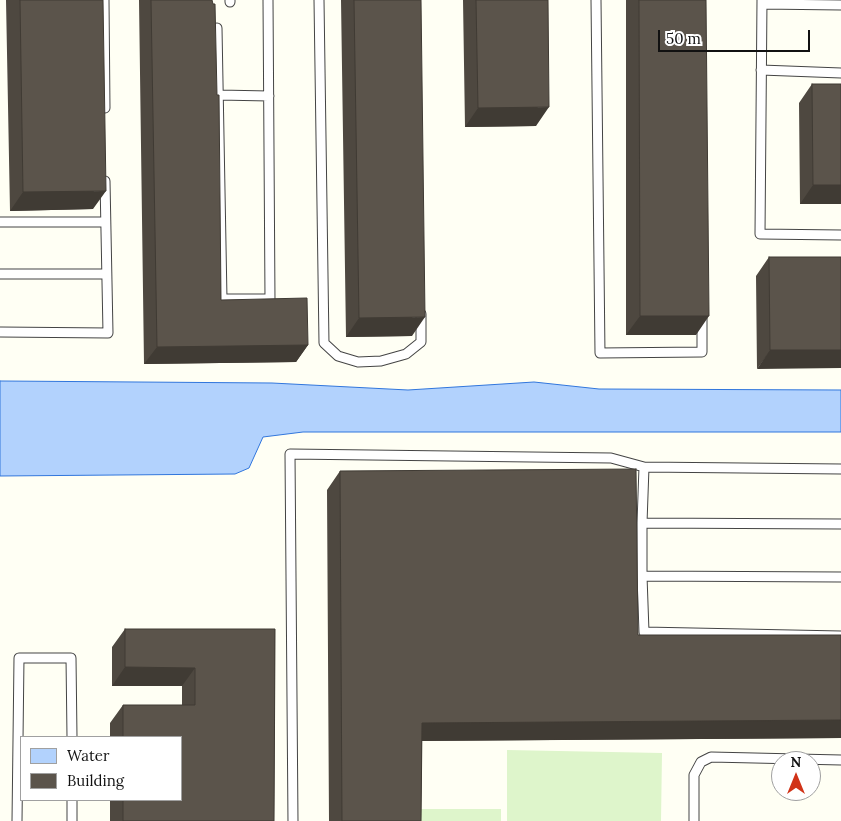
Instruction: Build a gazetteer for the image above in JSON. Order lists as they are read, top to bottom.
{
  "legend": ["Water", "Building"],
  "scale_bar": "50 m",
  "north": "top"
}
